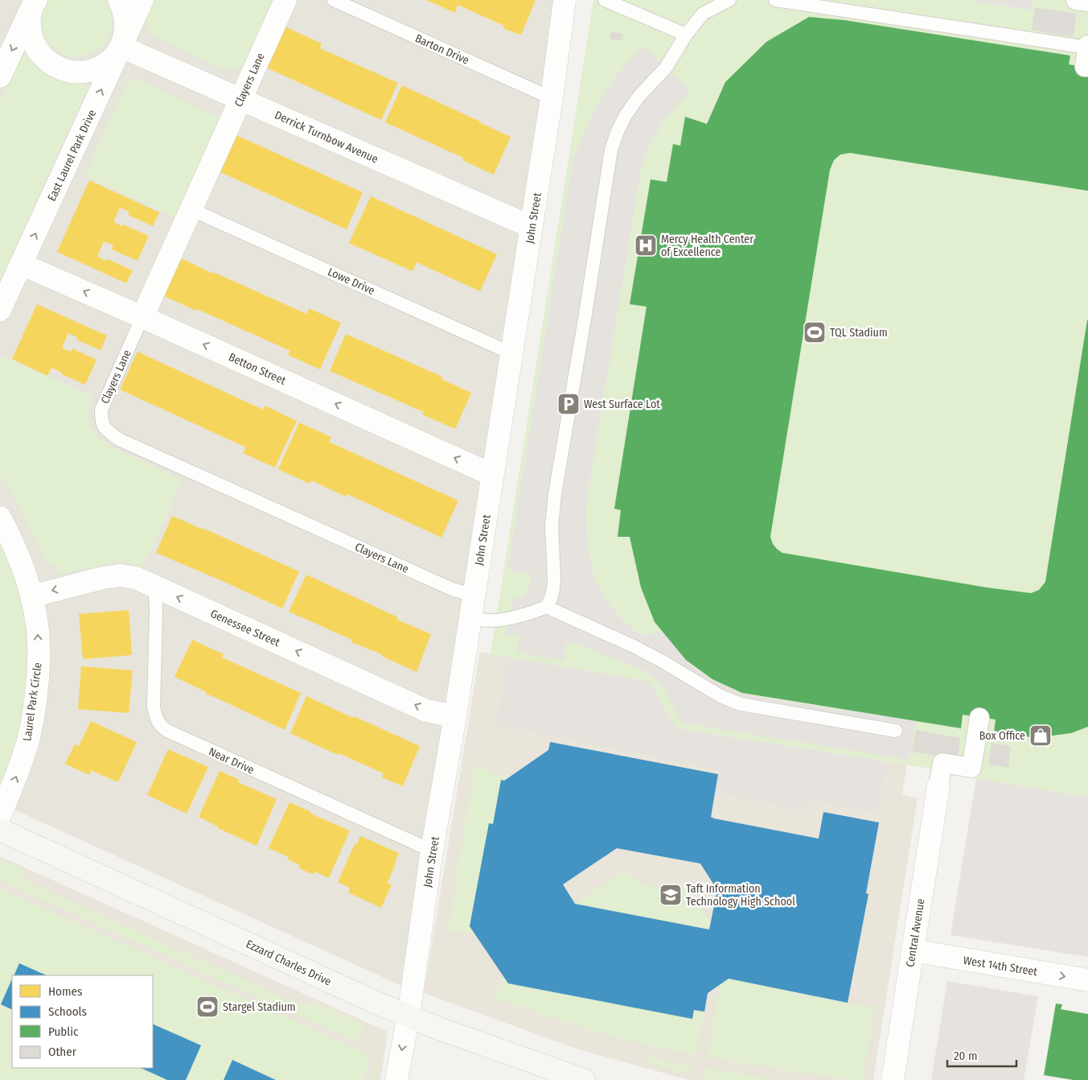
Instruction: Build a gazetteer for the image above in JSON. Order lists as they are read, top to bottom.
{
  "streets": {
    "main road": ["Ezzard Charles Drive"],
    "street": [
      "Clayers Lane",
      "Derrick Turnbow Avenue",
      "East Laurel Park Drive",
      "John Street",
      "Betton Street",
      "Genessee Street",
      "Laurel Park Circle",
      "Central Avenue",
      "West 14th Street"
    ],
    "lane": ["Barton Drive", "Lowe Drive", "Near Drive"]
  },
  "crossings": [
    ["Barton Drive", "John Street"],
    ["Clayers Lane", "Derrick Turnbow Avenue"],
    ["Clayers Lane", "John Street"],
    ["Clayers Lane", "Lowe Drive"],
    ["Clayers Lane", "Betton Street"],
    ["Derrick Turnbow Avenue", "East Laurel Park Drive"],
    ["Derrick Turnbow Avenue", "John Street"],
    ["East Laurel Park Drive", "Betton Street"],
    ["John Street", "Lowe Drive"],
    ["John Street", "Betton Street"],
    ["John Street", "Genessee Street"],
    ["John Street", "Near Drive"],
    ["John Street", "Ezzard Charles Drive"],
    ["Genessee Street", "Laurel Park Circle"],
    ["Genessee Street", "Near Drive"],
    ["Central Avenue", "West 14th Street"]
  ],
  "one_way": [
    "Betton Street",
    "Genessee Street",
    "Laurel Park Circle",
    "West 14th Street"
  ],
  "places": {
    "hospital": ["Mercy Health Center of Excellence"],
    "sports": ["TQL Stadium", "Stargel Stadium"],
    "parking": ["West Surface Lot"],
    "shop": ["Box Office"],
    "school or university": ["Taft Information Technology High School"]
  },
  "legend": [
    "Homes",
    "Schools",
    "Public",
    "Other"
  ],
  "scale_bar": "20 m"
}
